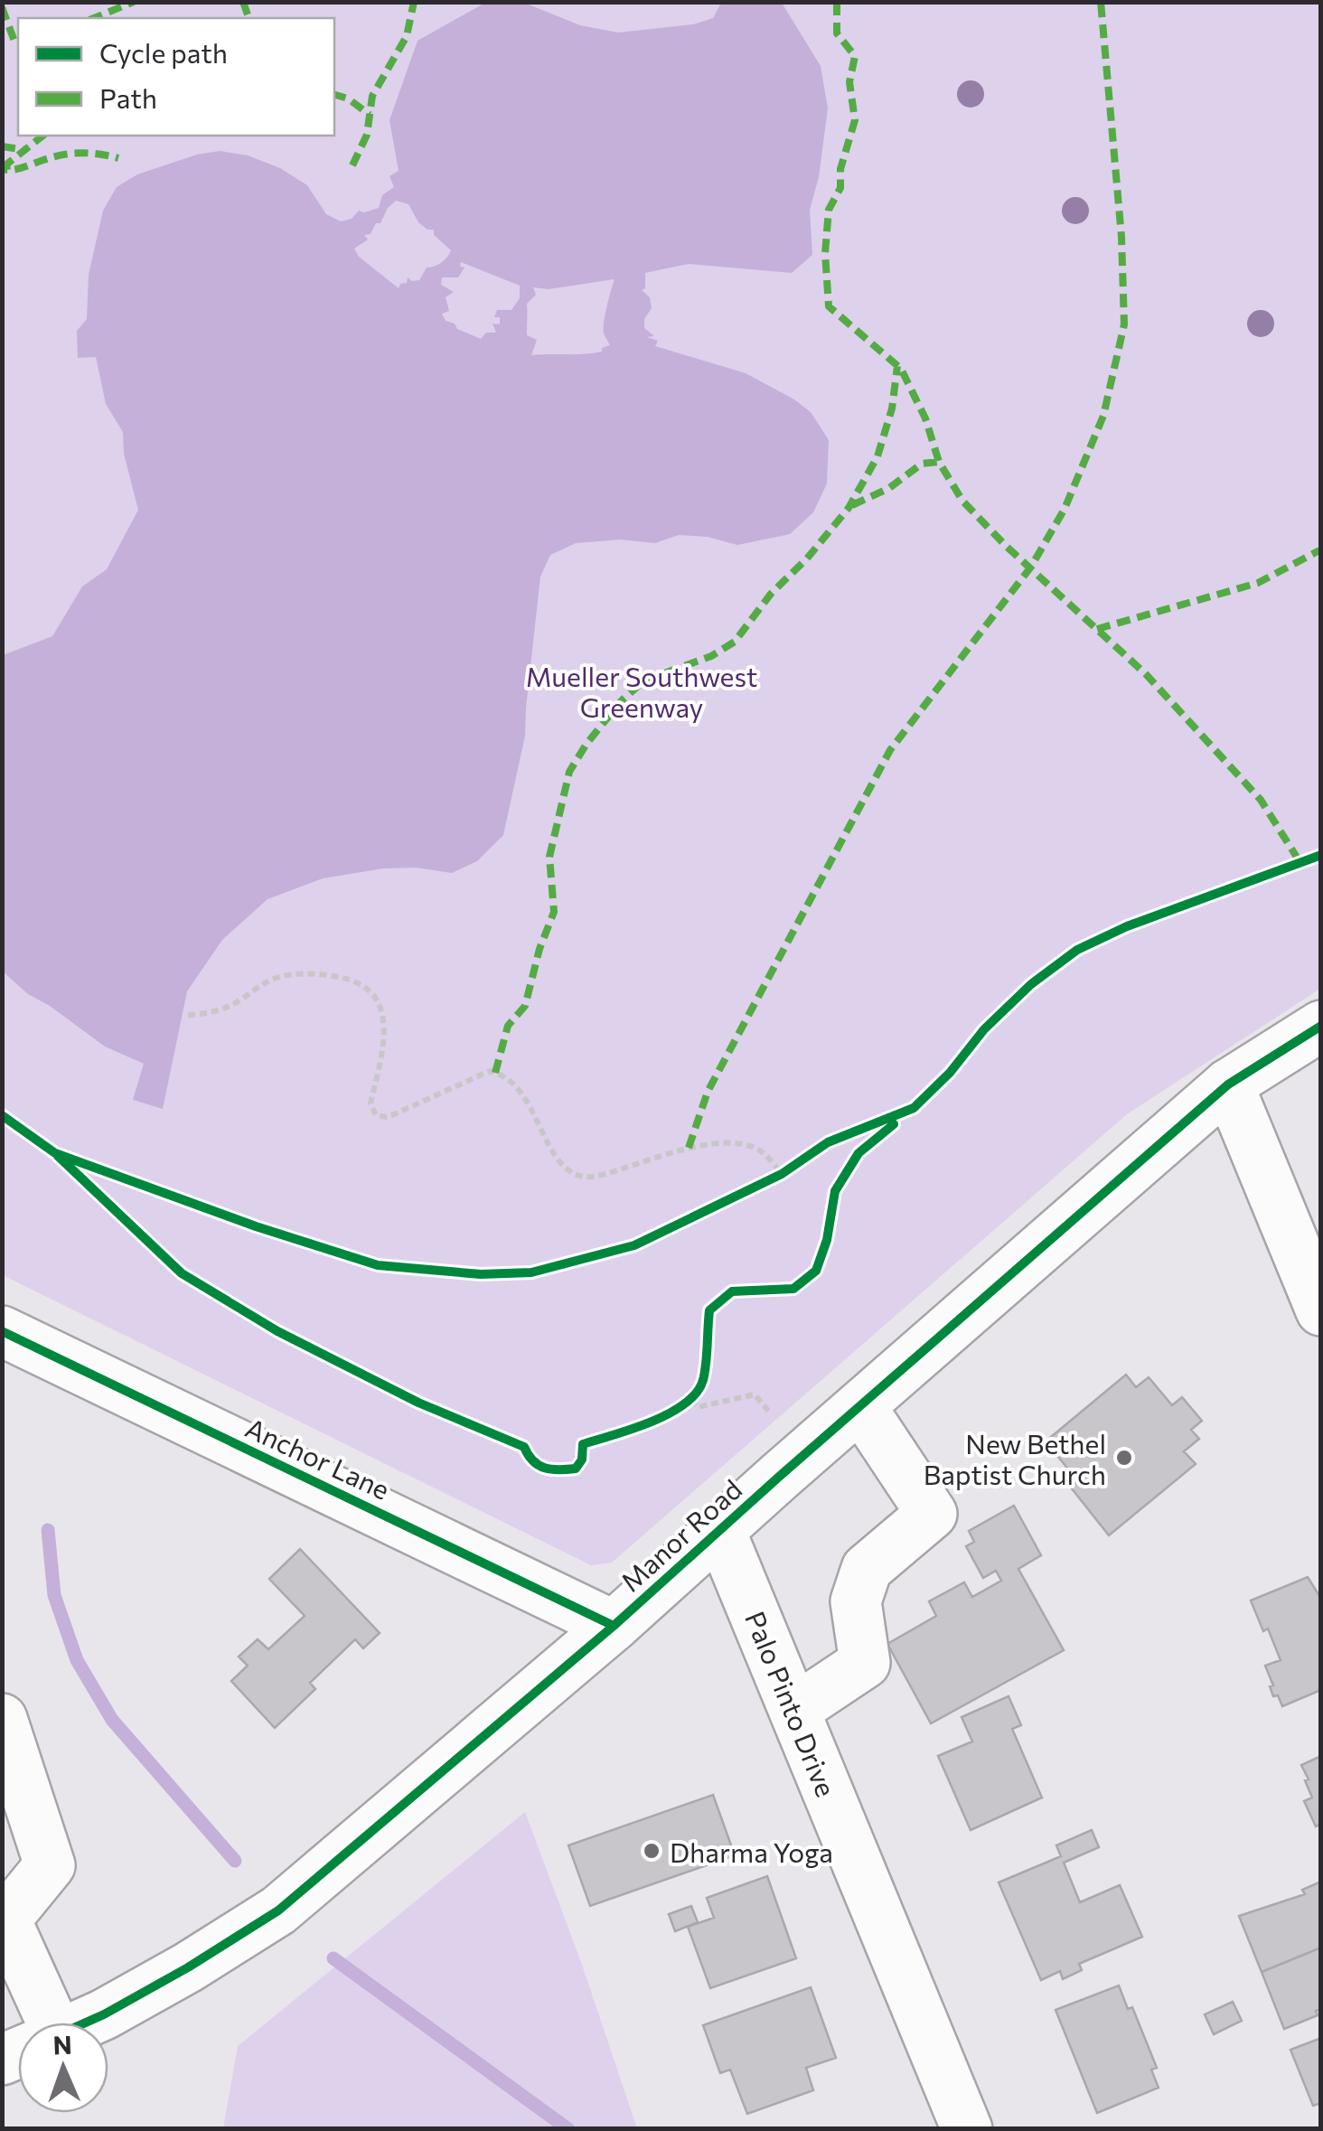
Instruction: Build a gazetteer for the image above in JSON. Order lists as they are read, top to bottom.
{
  "streets": {
    "main road": ["Anchor Lane", "Manor Road", "Palo Pinto Drive"]
  },
  "crossings": [
    ["Anchor Lane", "Manor Road"],
    ["Manor Road", "Palo Pinto Drive"]
  ],
  "parks": ["Mueller Southwest Greenway"],
  "places": ["New Bethel Baptist Church", "Dharma Yoga"],
  "legend": ["Cycle path", "Path"],
  "north": "top"
}
